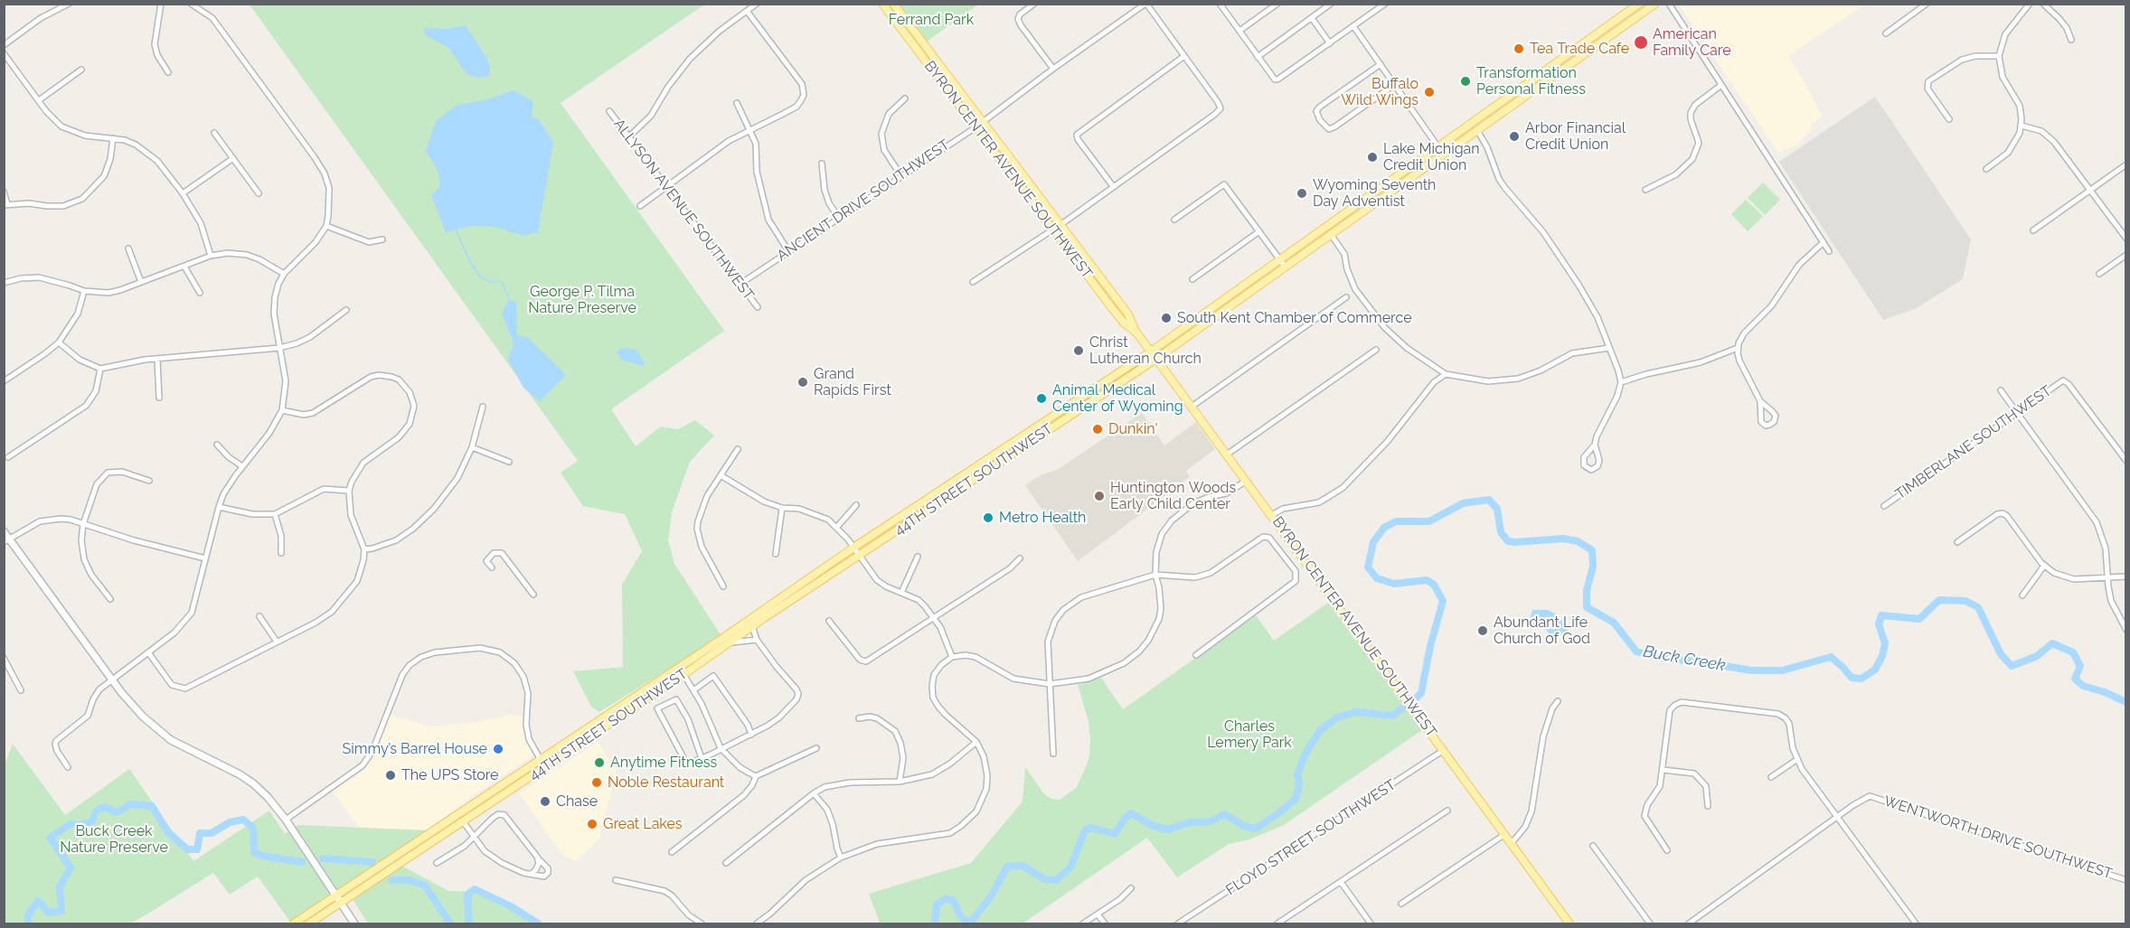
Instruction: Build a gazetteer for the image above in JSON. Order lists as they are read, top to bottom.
{
  "streets": {
    "main road": ["BYRON CENTER AVENUE SOUTHWEST", "44TH STREET SOUTHWEST"],
    "street": [
      "ANCIENT DRIVE SOUTHWEST",
      "ALLYSON AVENUE SOUTHWEST",
      "TIMBERLANE SOUTHWEST",
      "FLOYD STREET SOUTHWEST",
      "WENTWORTH DRIVE SOUTHWEST"
    ]
  },
  "crossings": [
    ["BYRON CENTER AVENUE SOUTHWEST", "ANCIENT DRIVE SOUTHWEST"],
    ["BYRON CENTER AVENUE SOUTHWEST", "44TH STREET SOUTHWEST"],
    ["BYRON CENTER AVENUE SOUTHWEST", "FLOYD STREET SOUTHWEST"],
    ["ANCIENT DRIVE SOUTHWEST", "ALLYSON AVENUE SOUTHWEST"]
  ],
  "water": ["Buck Creek"],
  "parks": [
    "Ferrand Park",
    "George P. Tilma Nature Preserve",
    "Charles Lemery Park",
    "Buck Creek Nature Preserve"
  ],
  "places": [
    "American Family Care",
    "Tea Trade Cafe",
    "Transformation Personal Fitness",
    "Buffalo Wild Wings",
    "Arbor Financial Credit Union",
    "Lake Michigan Credit Union",
    "Wyoming Seventh Day Adventist",
    "South Kent Chamber of Commerce",
    "Christ Lutheran Church",
    "Grand Rapids First",
    "Animal Medical Center of Wyoming",
    "Dunkin'",
    "Huntington Woods Early Child Center",
    "Metro Health",
    "Abundant Life Church of God",
    "Simmy’s Barrel House",
    "Anytime Fitness",
    "The UPS Store",
    "Noble Restaurant",
    "Chase",
    "Great Lakes"
  ]
}
